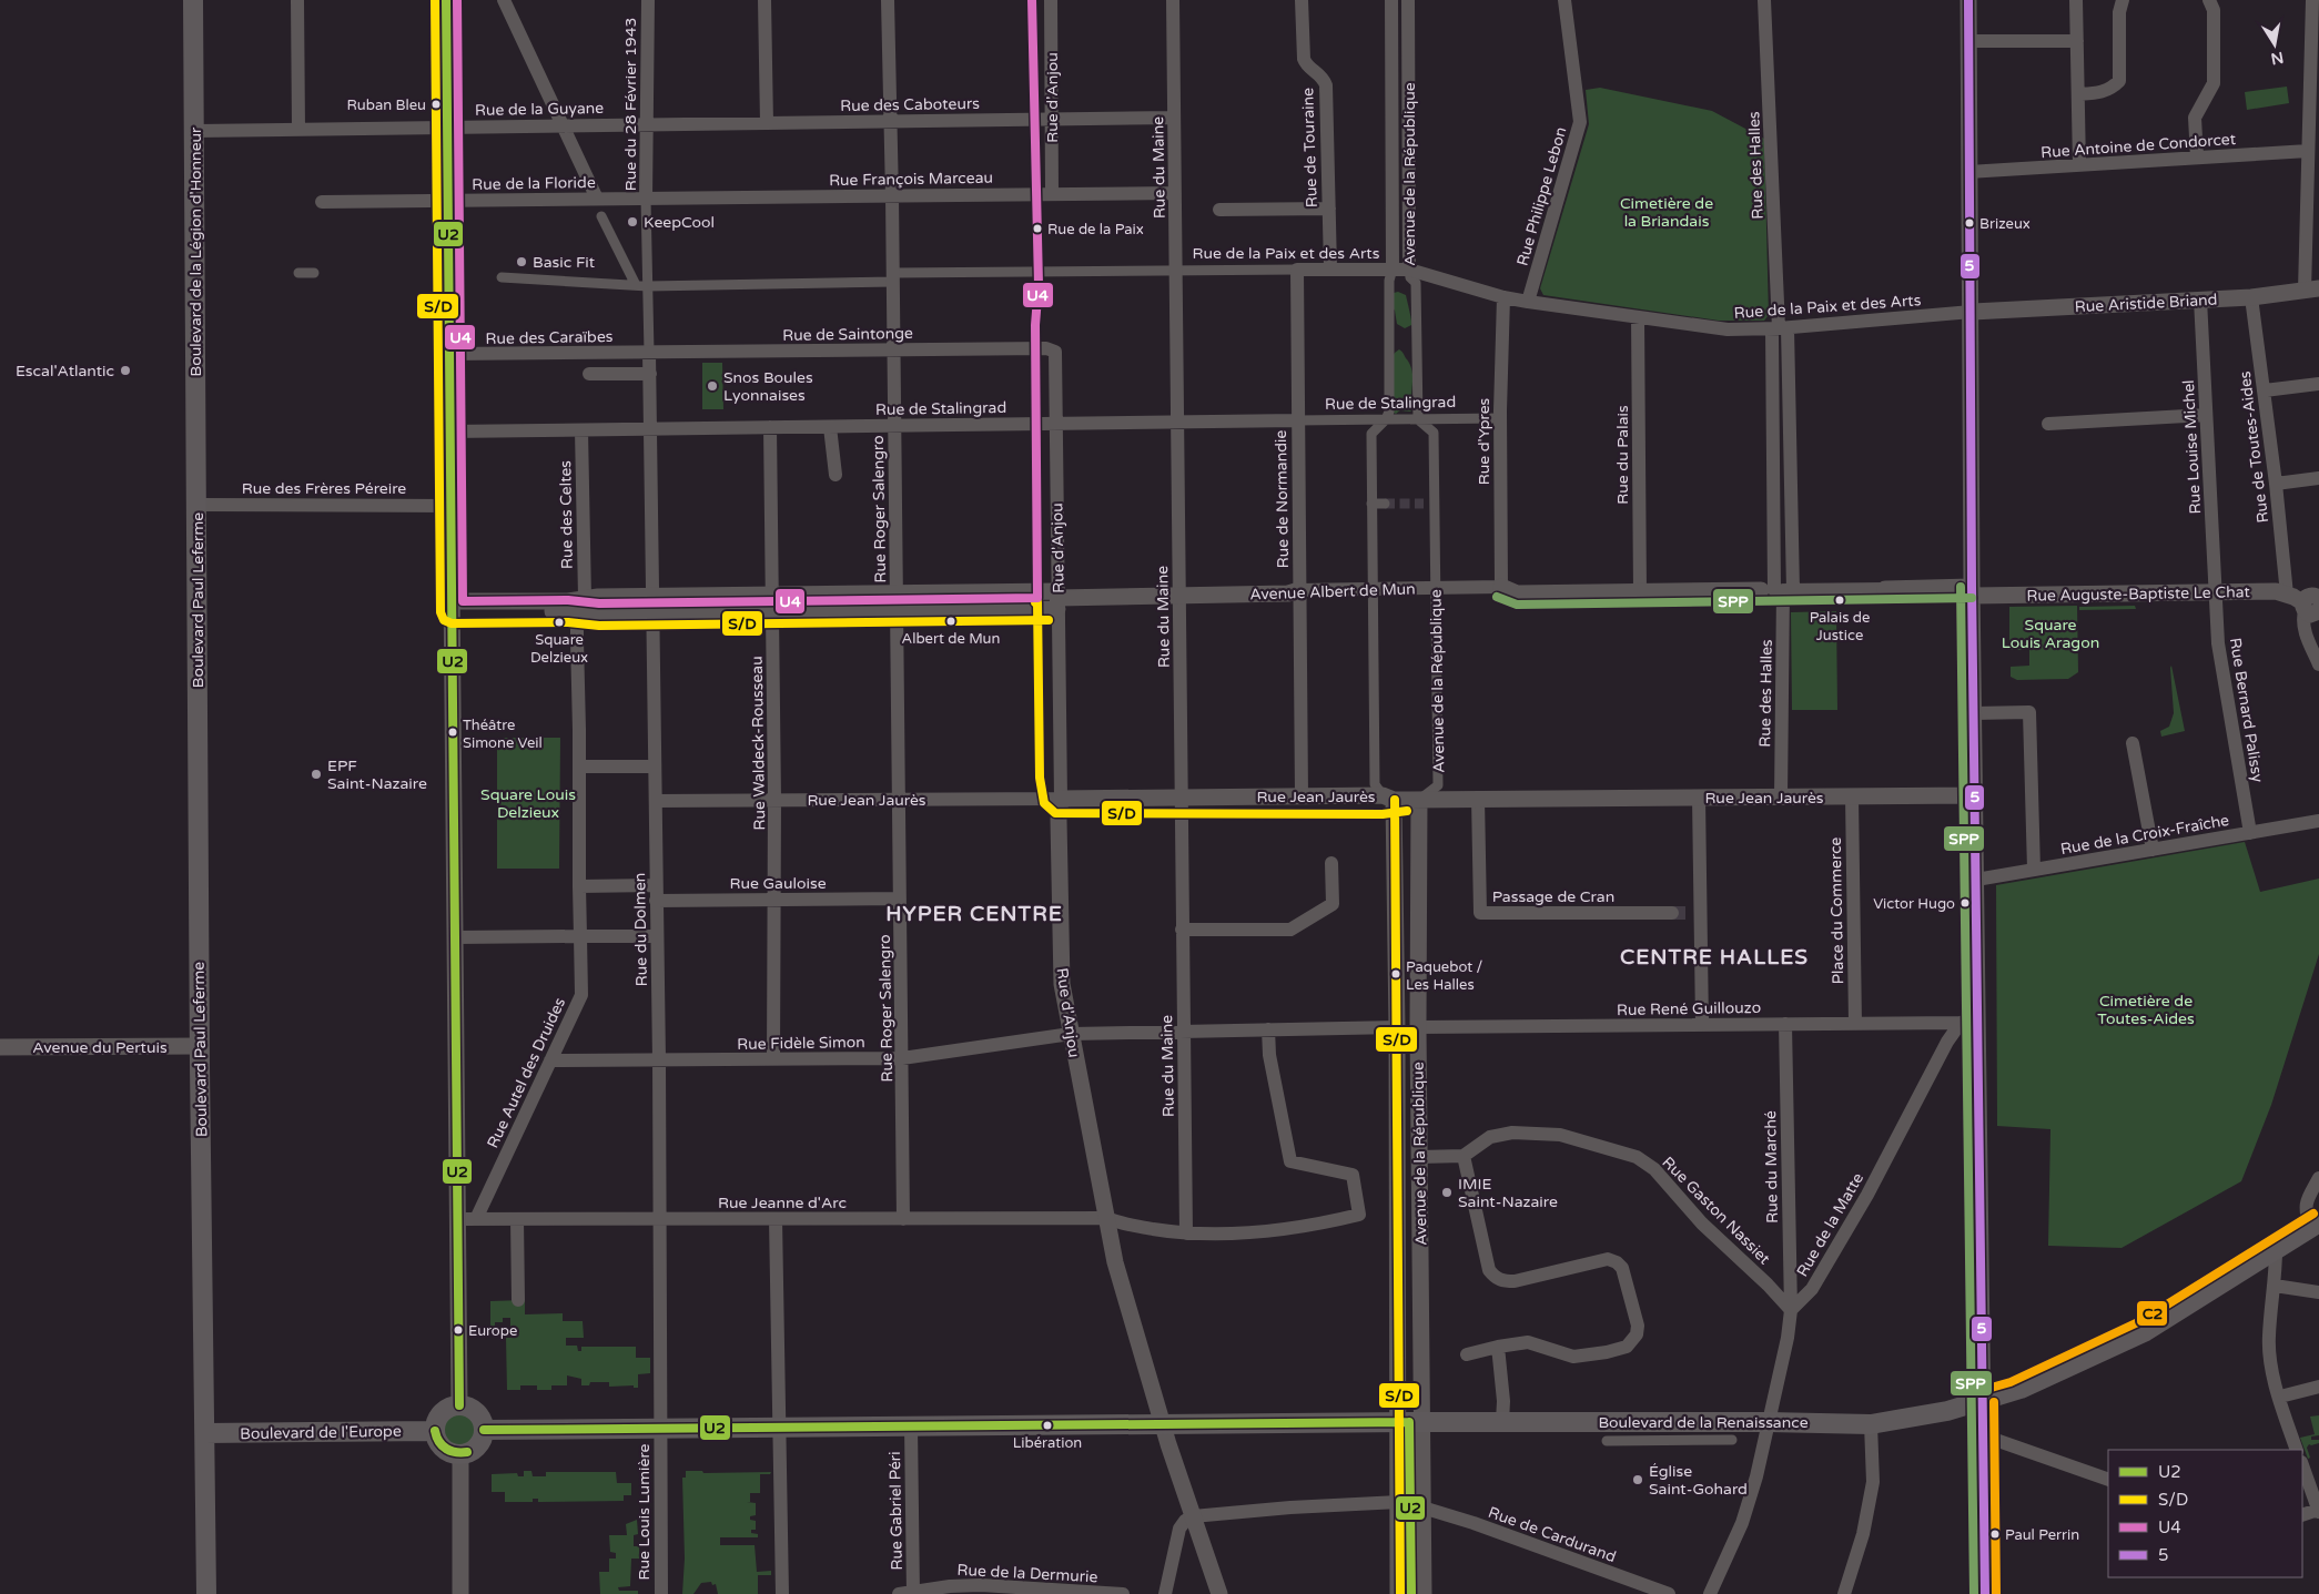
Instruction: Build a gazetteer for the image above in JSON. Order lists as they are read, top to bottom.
{
  "streets": {
    "main road": [
      "Boulevard de la Légion d'Honneur",
      "Boulevard Paul Leferme",
      "Boulevard de la Renaissance",
      "Boulevard de l'Europe"
    ],
    "street": [
      "Rue d'Anjou",
      "Rue du 28 Février 1943",
      "Rue des Caboteurs",
      "Rue de la Guyane",
      "Rue Antoine de Condorcet",
      "Rue de Touraine",
      "Rue des Halles",
      "Rue du Maine",
      "Avenue de la République",
      "Rue François Marceau",
      "Rue de la Floride",
      "Rue Philippe Lebon",
      "Rue de la Paix et des Arts",
      "Rue Aristide Briand",
      "Rue de Saintonge",
      "Rue des Caraïbes",
      "Rue de Stalingrad",
      "Rue d'Ypres",
      "Rue Louise Michel",
      "Rue de Toutes-Aides",
      "Rue du Palais",
      "Rue des Frères Péreire",
      "Rue de Normandie",
      "Rue Roger Salengro",
      "Rue des Celtes",
      "Avenue Albert de Mun",
      "Rue Auguste-Baptiste Le Chat",
      "Rue Bernard Palissy",
      "Rue Waldeck-Rousseau",
      "Rue Jean Jaurès",
      "Rue de la Croix-Fraîche",
      "Rue Gauloise",
      "Passage de Cran",
      "Place du Commerce",
      "Rue du Dolmen",
      "Rue René Guillouzo",
      "Rue Fidèle Simon",
      "Avenue du Pertuis",
      "Rue Autel des Druides",
      "Rue du Marché",
      "Rue Jeanne d'Arc",
      "Rue Gaston Nassiet",
      "Rue de la Matte",
      "Rue Gabriel Péri",
      "Rue Louis Lumière",
      "Rue de Cardurand",
      "Rue de la Dermurie"
    ]
  },
  "crossings": [
    ["Rue d'Anjou", "Rue des Caboteurs"],
    ["Rue d'Anjou", "Rue François Marceau"],
    ["Rue d'Anjou", "Rue de Saintonge"],
    ["Rue d'Anjou", "Rue de Stalingrad"],
    ["Rue d'Anjou", "Avenue Albert de Mun"],
    ["Rue d'Anjou", "Rue Jean Jaurès"],
    ["Rue d'Anjou", "Rue Fidèle Simon"],
    ["Rue d'Anjou", "Rue Jeanne d'Arc"],
    ["Rue d'Anjou", "Boulevard de la Renaissance"],
    ["Rue du 28 Février 1943", "Rue des Caboteurs"],
    ["Rue du 28 Février 1943", "Rue de la Guyane"],
    ["Rue du 28 Février 1943", "Rue François Marceau"],
    ["Rue du 28 Février 1943", "Rue de la Floride"],
    ["Rue des Caboteurs", "Rue de la Guyane"],
    ["Rue des Caboteurs", "Rue du Maine"],
    ["Rue des Caboteurs", "Rue Roger Salengro"],
    ["Rue de la Guyane", "Boulevard de la Légion d'Honneur"],
    ["Rue de Touraine", "Rue de la Paix et des Arts"],
    ["Rue des Halles", "Rue de la Paix et des Arts"],
    ["Rue des Halles", "Avenue Albert de Mun"],
    ["Rue des Halles", "Rue Jean Jaurès"],
    ["Rue du Maine", "Rue François Marceau"],
    ["Rue du Maine", "Rue de la Paix et des Arts"],
    ["Rue du Maine", "Rue de Stalingrad"],
    ["Rue du Maine", "Avenue Albert de Mun"],
    ["Rue du Maine", "Rue Jean Jaurès"],
    ["Rue du Maine", "Rue Fidèle Simon"],
    ["Rue du Maine", "Rue Jeanne d'Arc"],
    ["Avenue de la République", "Rue de la Paix et des Arts"],
    ["Avenue de la République", "Rue de Stalingrad"],
    ["Avenue de la République", "Avenue Albert de Mun"],
    ["Avenue de la République", "Rue Jean Jaurès"],
    ["Avenue de la République", "Rue René Guillouzo"],
    ["Avenue de la République", "Boulevard de la Renaissance"],
    ["Avenue de la République", "Rue de Cardurand"],
    ["Rue François Marceau", "Rue de la Floride"],
    ["Rue François Marceau", "Rue Roger Salengro"],
    ["Rue Philippe Lebon", "Rue de la Paix et des Arts"],
    ["Boulevard de la Légion d'Honneur", "Rue des Frères Péreire"],
    ["Boulevard de la Légion d'Honneur", "Boulevard Paul Leferme"],
    ["Rue de la Paix et des Arts", "Rue Aristide Briand"],
    ["Rue de la Paix et des Arts", "Rue d'Ypres"],
    ["Rue de la Paix et des Arts", "Rue du Palais"],
    ["Rue de la Paix et des Arts", "Rue de Normandie"],
    ["Rue de la Paix et des Arts", "Rue Roger Salengro"],
    ["Rue Aristide Briand", "Rue Louise Michel"],
    ["Rue Aristide Briand", "Rue de Toutes-Aides"],
    ["Rue de Saintonge", "Rue des Caraïbes"],
    ["Rue de Saintonge", "Rue Roger Salengro"],
    ["Rue de Saintonge", "Rue du Dolmen"],
    ["Rue des Caraïbes", "Rue du Dolmen"],
    ["Rue de Stalingrad", "Rue d'Ypres"],
    ["Rue de Stalingrad", "Rue de Normandie"],
    ["Rue de Stalingrad", "Rue Roger Salengro"],
    ["Rue de Stalingrad", "Rue des Celtes"],
    ["Rue de Stalingrad", "Rue Waldeck-Rousseau"],
    ["Rue de Stalingrad", "Rue du Dolmen"],
    ["Rue d'Ypres", "Avenue Albert de Mun"],
    ["Rue Louise Michel", "Rue Auguste-Baptiste Le Chat"],
    ["Rue Louise Michel", "Rue Bernard Palissy"],
    ["Rue de Toutes-Aides", "Rue Auguste-Baptiste Le Chat"],
    ["Rue du Palais", "Avenue Albert de Mun"],
    ["Rue des Frères Péreire", "Boulevard Paul Leferme"],
    ["Rue de Normandie", "Avenue Albert de Mun"],
    ["Rue de Normandie", "Rue Jean Jaurès"],
    ["Rue Roger Salengro", "Avenue Albert de Mun"],
    ["Rue Roger Salengro", "Rue Jean Jaurès"],
    ["Rue Roger Salengro", "Rue Gauloise"],
    ["Rue Roger Salengro", "Rue Fidèle Simon"],
    ["Rue Roger Salengro", "Rue Jeanne d'Arc"],
    ["Rue des Celtes", "Avenue Albert de Mun"],
    ["Rue des Celtes", "Rue Autel des Druides"],
    ["Avenue Albert de Mun", "Rue Auguste-Baptiste Le Chat"],
    ["Avenue Albert de Mun", "Rue Waldeck-Rousseau"],
    ["Avenue Albert de Mun", "Rue du Dolmen"],
    ["Rue Auguste-Baptiste Le Chat", "Rue Bernard Palissy"],
    ["Boulevard Paul Leferme", "Avenue du Pertuis"],
    ["Boulevard Paul Leferme", "Boulevard de l'Europe"],
    ["Rue Bernard Palissy", "Rue de la Croix-Fraîche"],
    ["Rue Waldeck-Rousseau", "Rue Jean Jaurès"],
    ["Rue Waldeck-Rousseau", "Rue Gauloise"],
    ["Rue Waldeck-Rousseau", "Rue Fidèle Simon"],
    ["Rue Jean Jaurès", "Passage de Cran"],
    ["Rue Jean Jaurès", "Place du Commerce"],
    ["Rue Jean Jaurès", "Rue du Dolmen"],
    ["Rue Gauloise", "Rue du Dolmen"],
    ["Place du Commerce", "Rue René Guillouzo"],
    ["Rue du Dolmen", "Rue Fidèle Simon"],
    ["Rue du Dolmen", "Rue Jeanne d'Arc"],
    ["Rue du Dolmen", "Boulevard de la Renaissance"],
    ["Rue du Dolmen", "Rue Louis Lumière"],
    ["Rue René Guillouzo", "Rue du Marché"],
    ["Rue René Guillouzo", "Rue de la Matte"],
    ["Rue Fidèle Simon", "Rue Autel des Druides"],
    ["Rue Autel des Druides", "Rue Jeanne d'Arc"],
    ["Rue du Marché", "Rue Gaston Nassiet"],
    ["Rue du Marché", "Rue de la Matte"],
    ["Rue Gaston Nassiet", "Rue de la Matte"],
    ["Boulevard de la Renaissance", "Boulevard de l'Europe"],
    ["Boulevard de la Renaissance", "Rue Gabriel Péri"],
    ["Boulevard de la Renaissance", "Rue Louis Lumière"],
    ["Rue Gabriel Péri", "Rue de la Dermurie"]
  ],
  "districts": ["HYPER CENTRE", "CENTRE HALLES"],
  "parks": [
    "Cimetière de la Briandais",
    "Square Louis Aragon",
    "Square Louis Delzieux",
    "Cimetière de Toutes-Aides"
  ],
  "places": [
    "Ruban Bleu",
    "KeepCool",
    "Brizeux",
    "Rue de la Paix",
    "Basic Fit",
    "Escal'Atlantic",
    "Snos Boules Lyonnaises",
    "Palais de Justice",
    "Albert de Mun",
    "Square Delzieux",
    "Théâtre Simone Veil",
    "EPF Saint-Nazaire",
    "Victor Hugo",
    "Paquebot / Les Halles",
    "IMIE Saint-Nazaire",
    "Europe",
    "Libération",
    "Église Saint-Gohard",
    "Paul Perrin"
  ],
  "lines": [
    "transit line U2",
    "transit line S/D",
    "transit line U4",
    "transit line 5",
    "transit line SPP",
    "transit line C2"
  ],
  "legend": [
    "U2",
    "S/D",
    "U4",
    "5"
  ],
  "north": "bottom"
}
